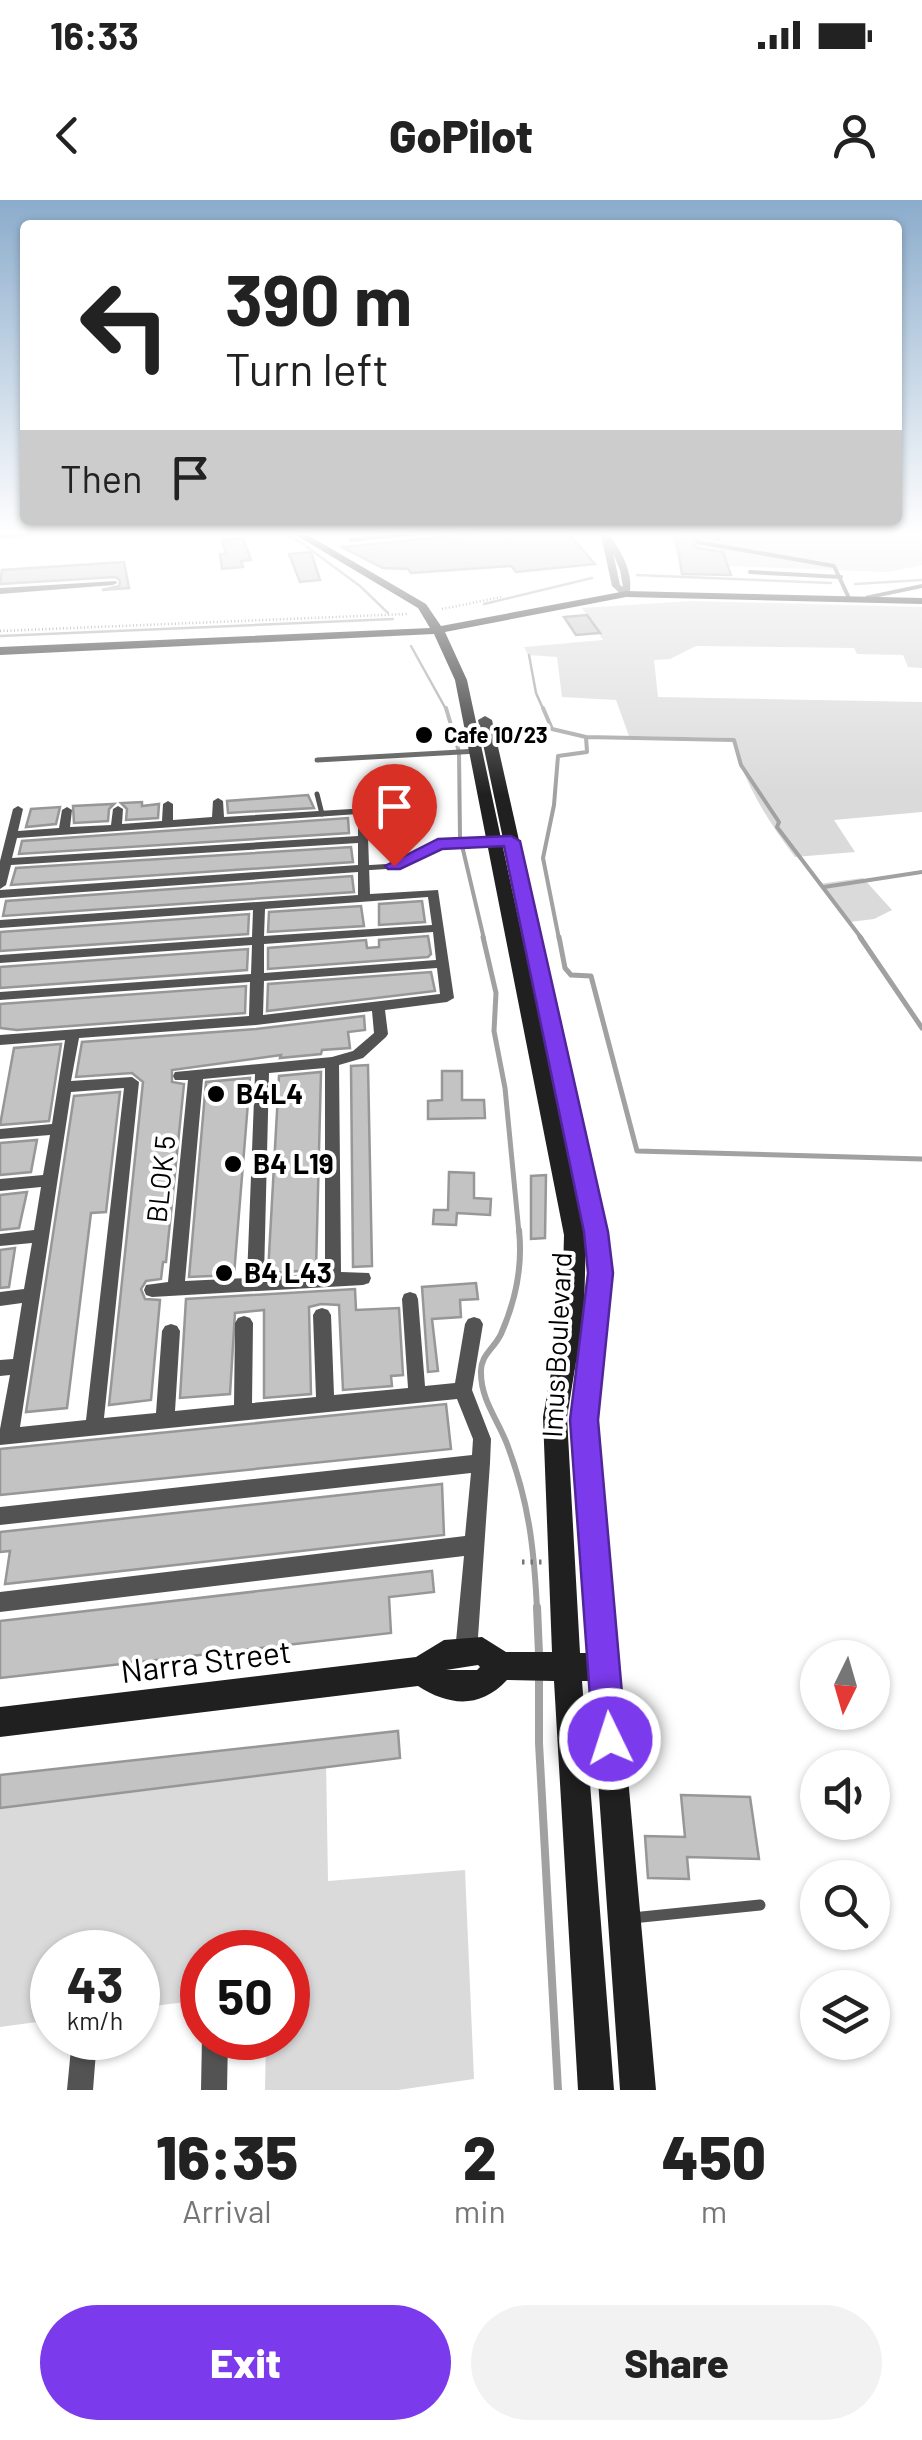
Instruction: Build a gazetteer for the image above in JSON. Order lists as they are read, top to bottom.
{
  "streets": {
    "main road": ["Imus Boulevard", "Narra Street"],
    "street": ["BLOK 5"]
  },
  "crossings": [
    ["Imus Boulevard", "Narra Street"]
  ],
  "places": [
    "Cafe 10/23",
    "B4L4",
    "B4 L19",
    "B4 L43"
  ],
  "north": "bottom",
  "page": {
    "status": "16:33",
    "header": "GoPilot",
    "turn": ["390 m", "Turn left"],
    "then": "Then",
    "speed": "43 km/h",
    "limit": "50",
    "eta": [
      "16:35",
      "Arrival",
      "2",
      "min",
      "450",
      "m"
    ],
    "buttons": ["Exit", "Share"]
  }
}
